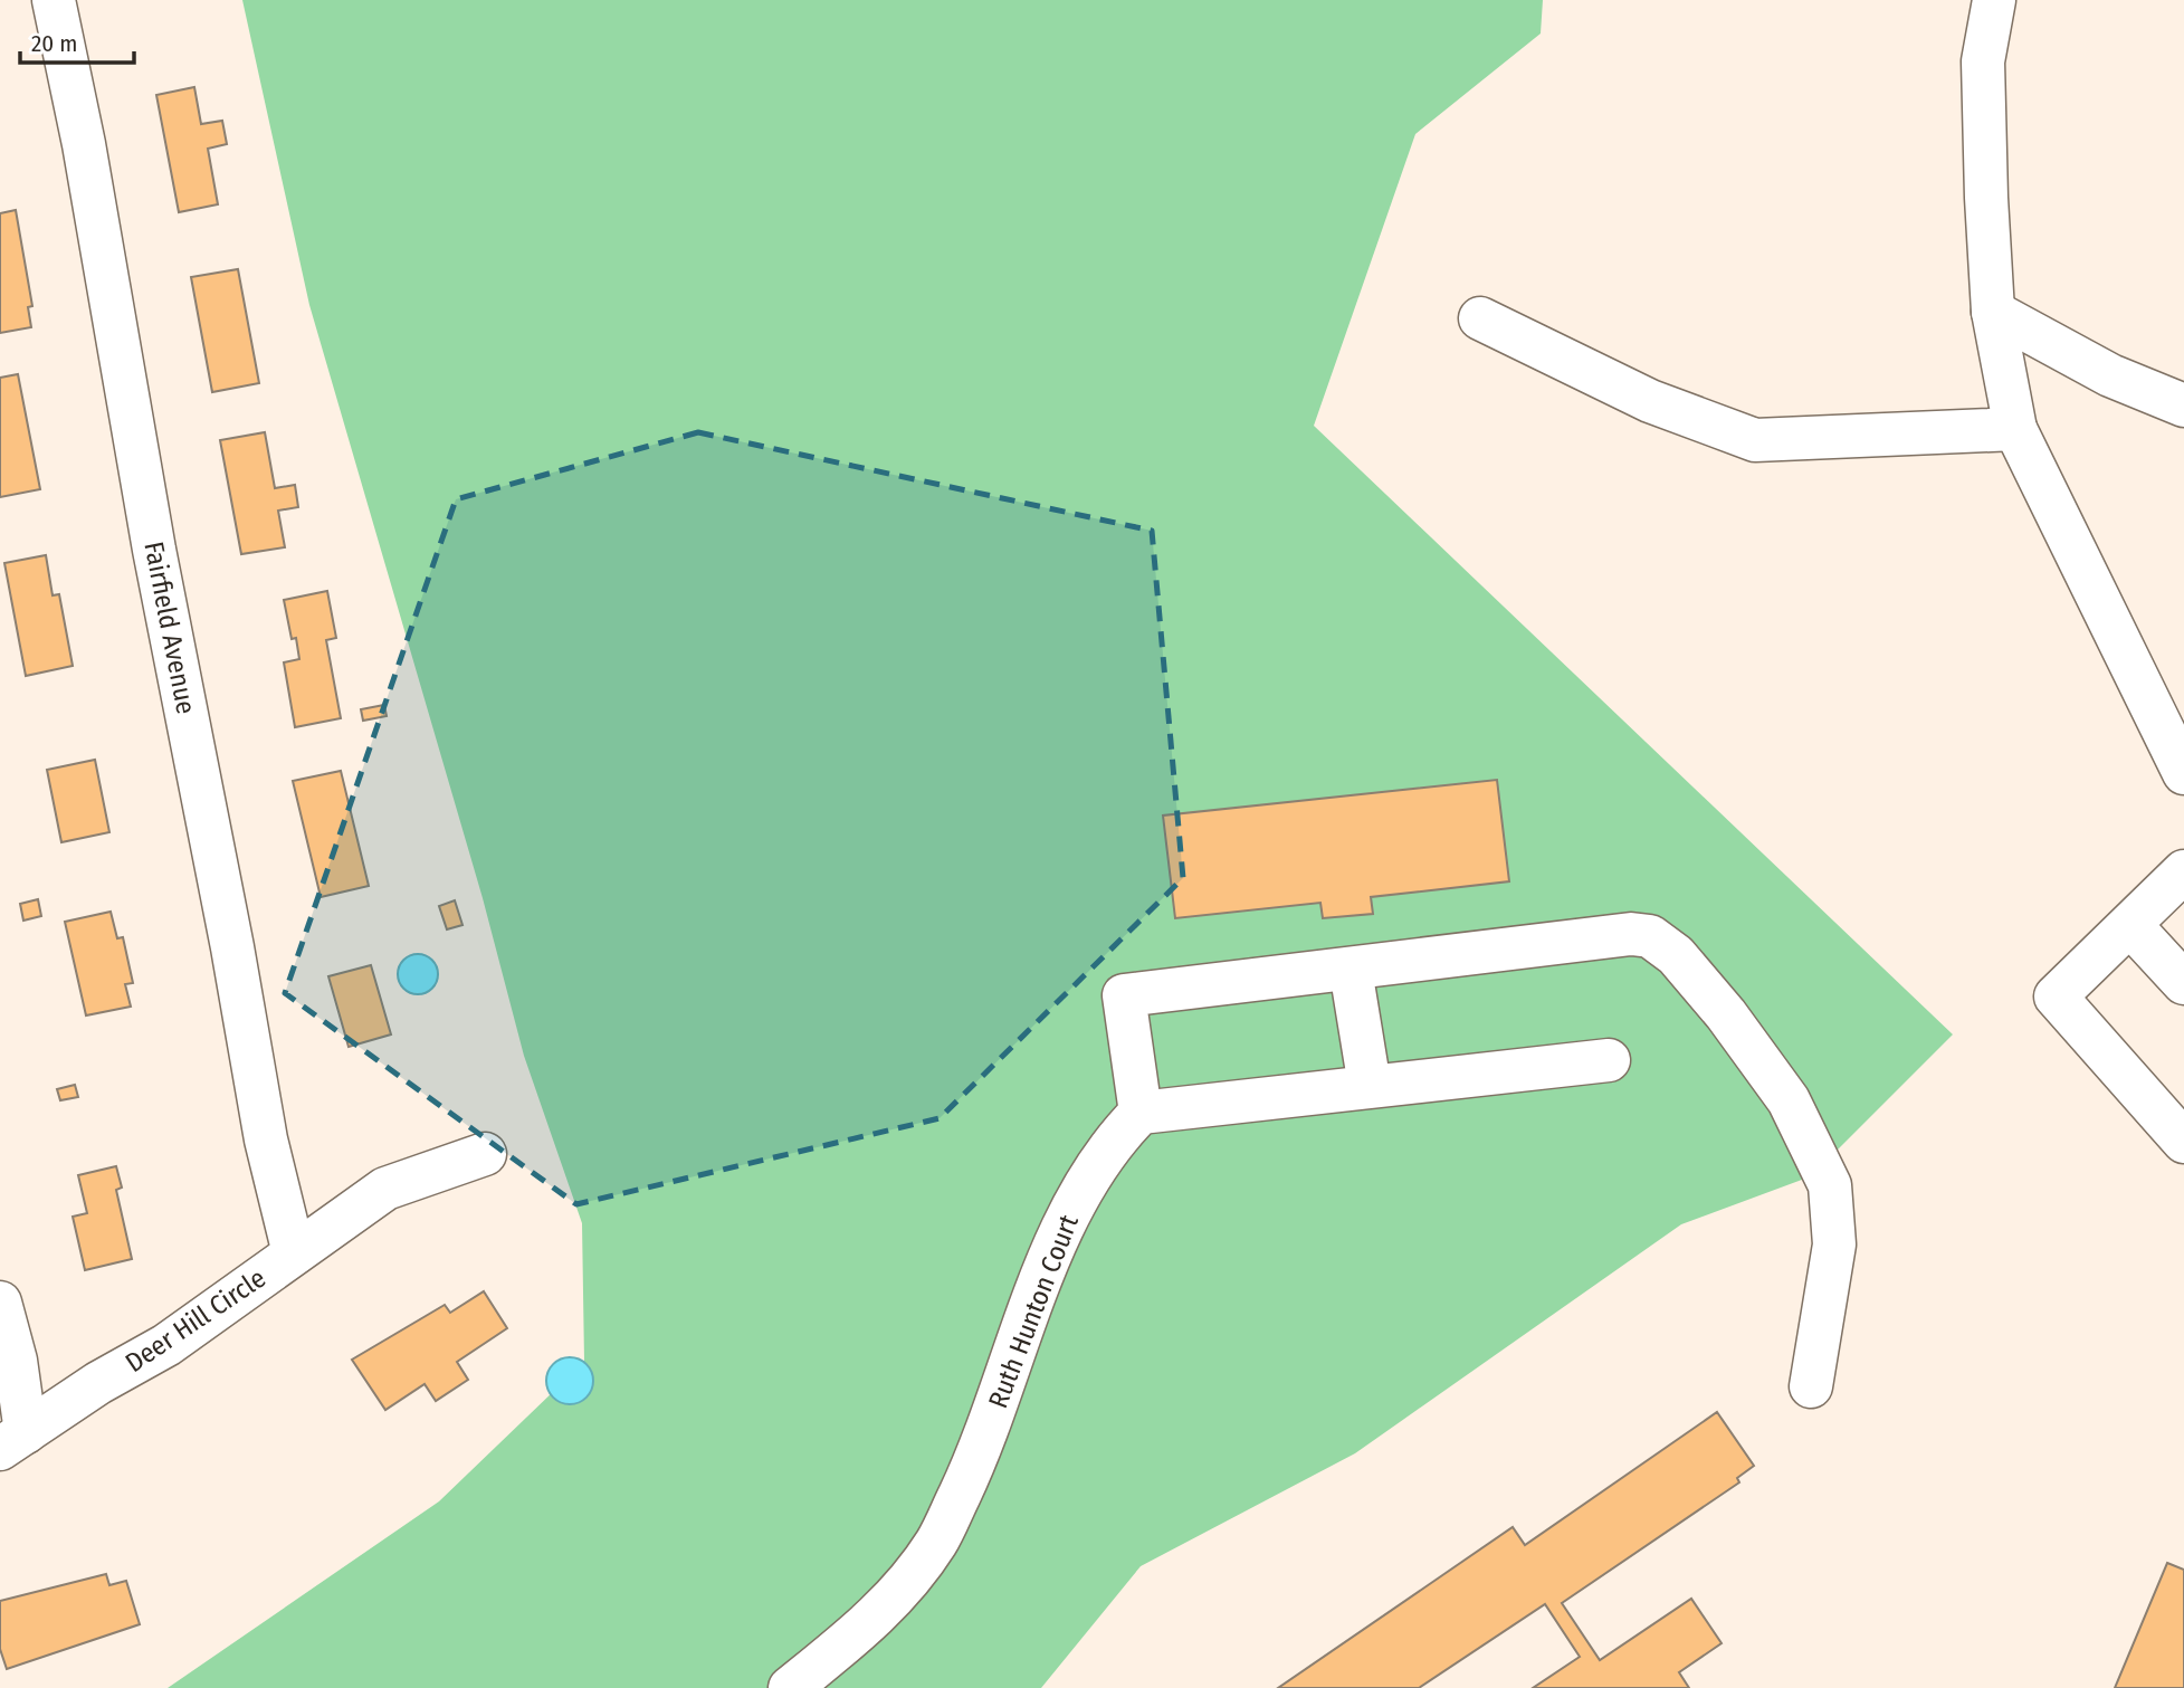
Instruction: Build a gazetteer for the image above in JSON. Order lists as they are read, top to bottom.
{
  "streets": {
    "street": ["Fairfield Avenue", "Ruth Hunton Court", "Deer Hill Circle"]
  },
  "crossings": [
    ["Fairfield Avenue", "Deer Hill Circle"]
  ],
  "scale_bar": "20 m"
}
